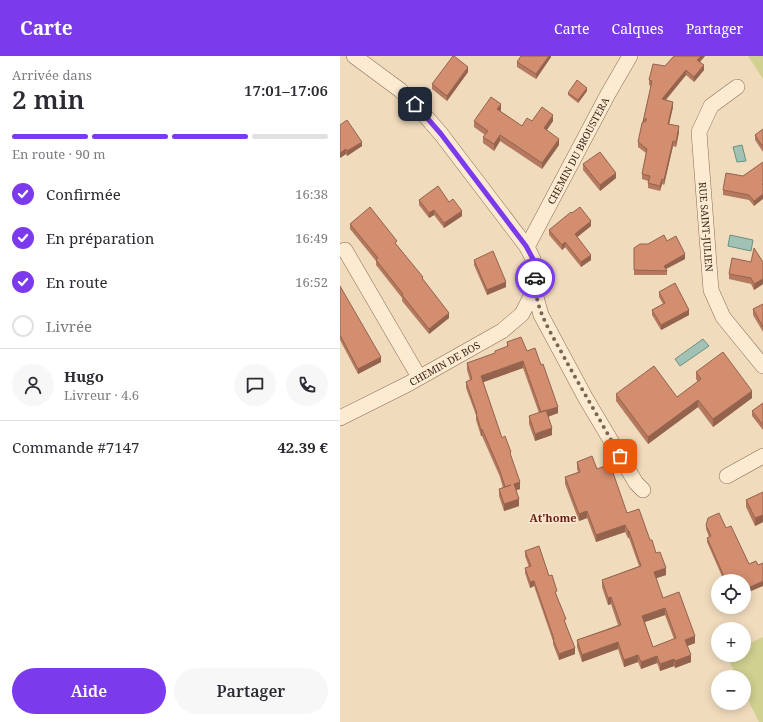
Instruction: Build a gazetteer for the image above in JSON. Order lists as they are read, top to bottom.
{
  "streets": {
    "street": ["CHEMIN DU BROUSTERA", "RUE SAINT-JULIEN", "CHEMIN DE BOS"]
  },
  "districts": ["At'home"],
  "page": {
    "header": "Carte",
    "nav": ["Carte", "Calques", "Partager"],
    "heading": ["2 min", "Arrivée dans", "17:01–17:06"],
    "panel": [
      "Hugo",
      "Livreur · 4.6",
      "Commande #7147",
      "42.39 €"
    ],
    "bar": "En route · 90 m",
    "list": [
      ["Confirmée", "16:38"],
      ["En préparation", "16:49"],
      ["En route", "16:52"],
      "Livrée"
    ],
    "map_buttons": ["+", "−"],
    "buttons": ["Aide", "Partager"]
  }
}
